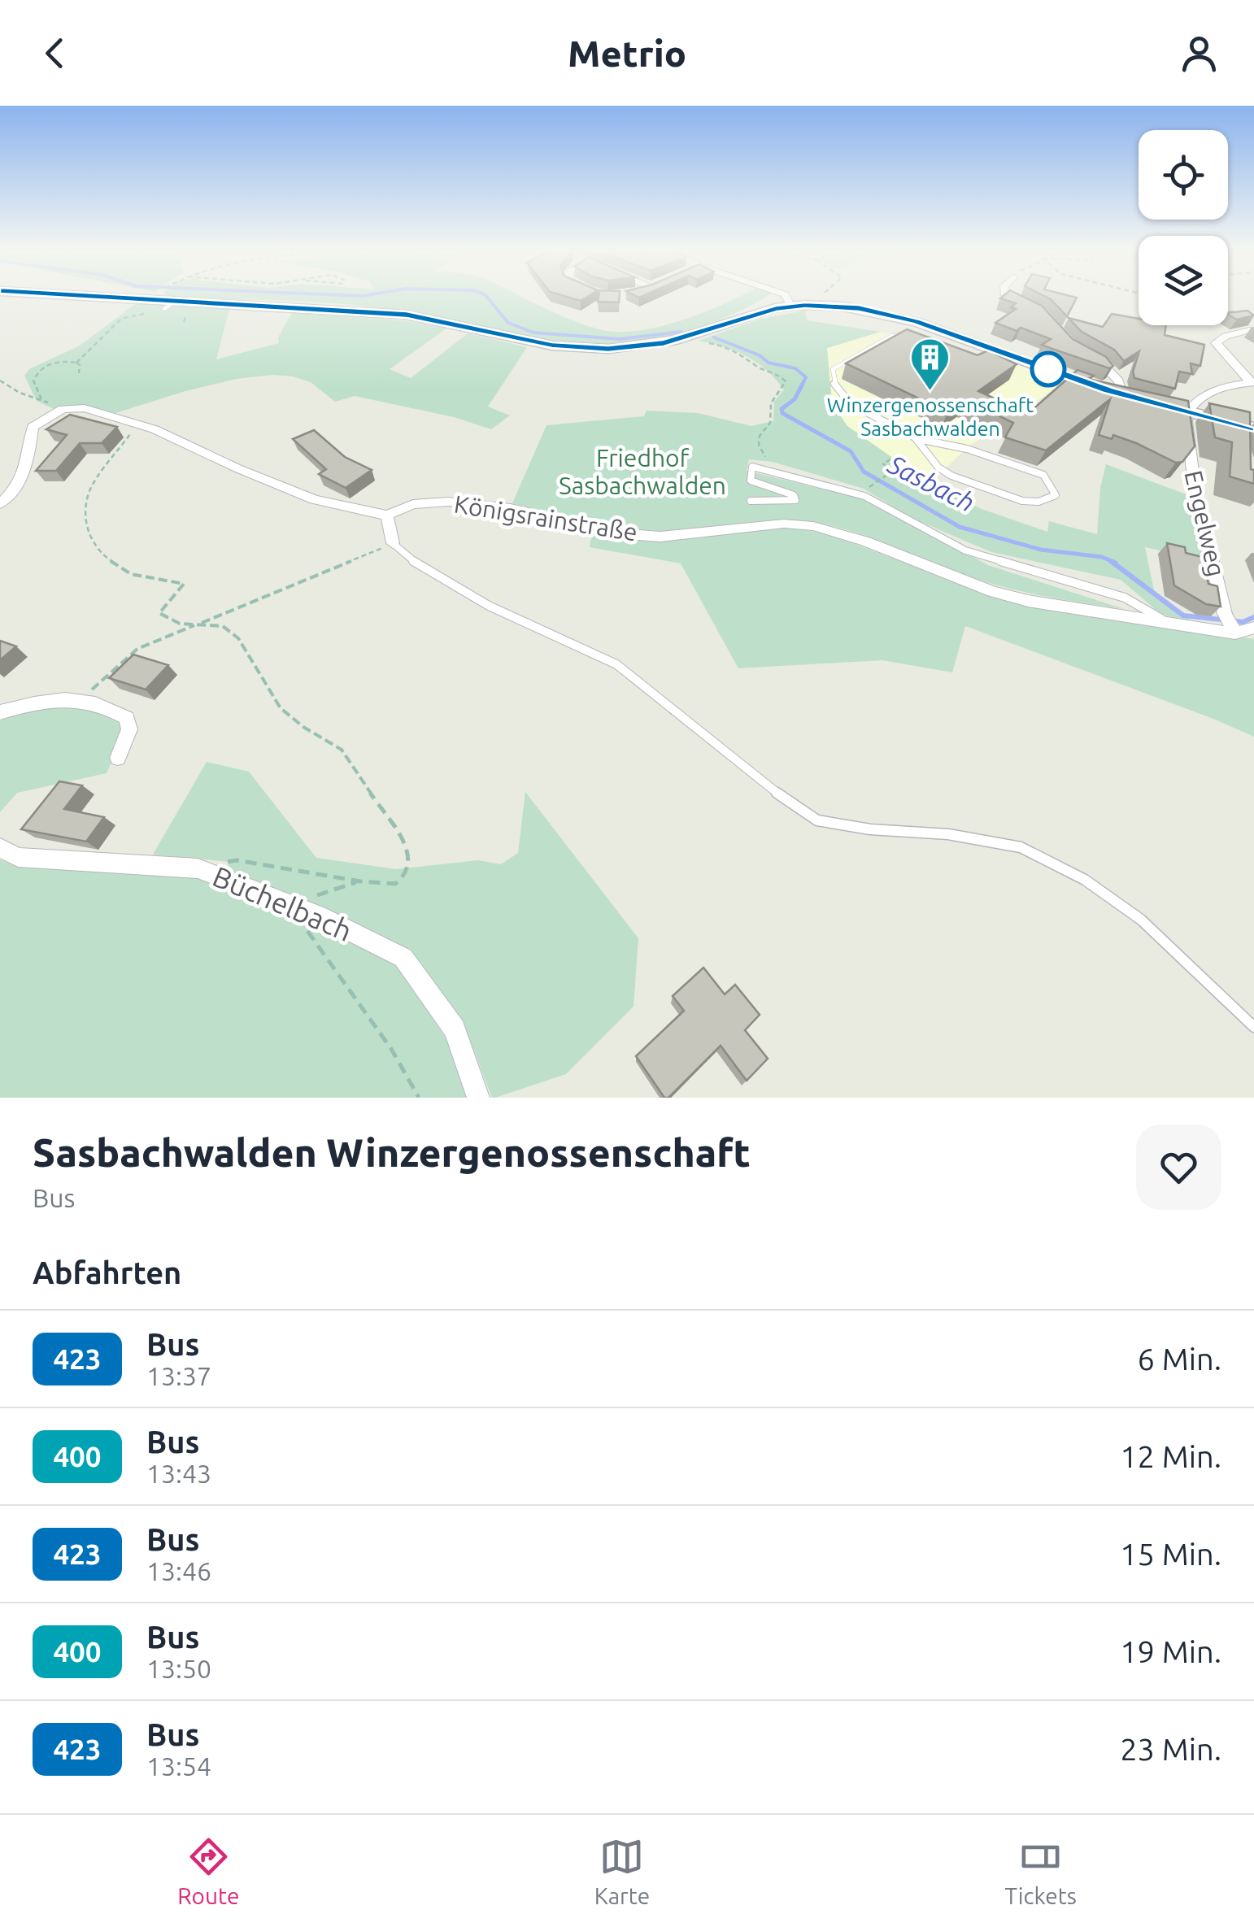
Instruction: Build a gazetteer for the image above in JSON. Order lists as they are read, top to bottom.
{
  "streets": {
    "street": ["Königsrainstraße", "Engelweg", "Büchelbach"]
  },
  "crossings": [
    ["Königsrainstraße", "Engelweg"]
  ],
  "water": ["Sasbach"],
  "parks": ["Friedhof Sasbachwalden"],
  "places": {
    "building": ["Winzergenossenschaft Sasbachwalden"]
  },
  "lines": ["bus line 423"],
  "page": {
    "header": "Metrio",
    "heading": [
      ["Sasbachwalden Winzergenossenschaft", "Bus"],
      "Abfahrten"
    ],
    "list": [
      {
        "mark": "423",
        "name": "Bus",
        "note": "13:37",
        "value": "6 Min."
      },
      {
        "mark": "400",
        "name": "Bus",
        "note": "13:43",
        "value": "12 Min."
      },
      {
        "mark": "423",
        "name": "Bus",
        "note": "13:46",
        "value": "15 Min."
      },
      {
        "mark": "400",
        "name": "Bus",
        "note": "13:50",
        "value": "19 Min."
      },
      {
        "mark": "423",
        "name": "Bus",
        "note": "13:54",
        "value": "23 Min."
      }
    ],
    "tabs": ["Route", "Karte", "Tickets"]
  }
}
